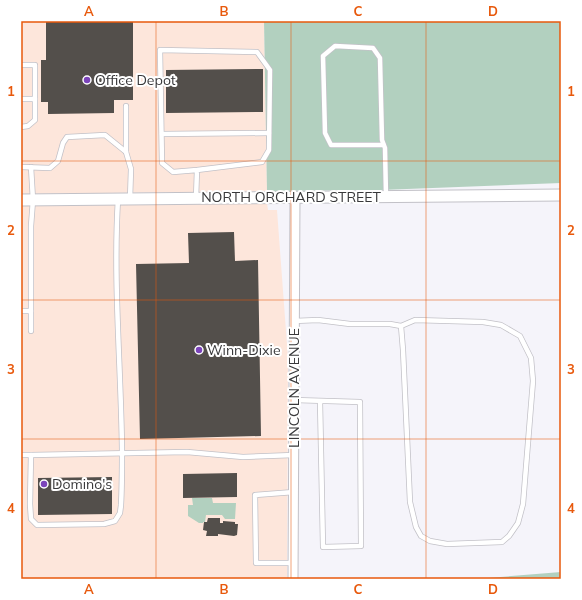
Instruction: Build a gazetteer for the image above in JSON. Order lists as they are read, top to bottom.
{
  "streets": {
    "street": ["NORTH ORCHARD STREET", "LINCOLN AVENUE"]
  },
  "crossings": [
    ["NORTH ORCHARD STREET", "LINCOLN AVENUE"]
  ],
  "places": ["Office Depot", "Winn-Dixie", "Domino's"],
  "grid": {
    "columns": [
      "A",
      "B",
      "C",
      "D"
    ],
    "rows": [
      "1",
      "2",
      "3",
      "4"
    ]
  }
}
